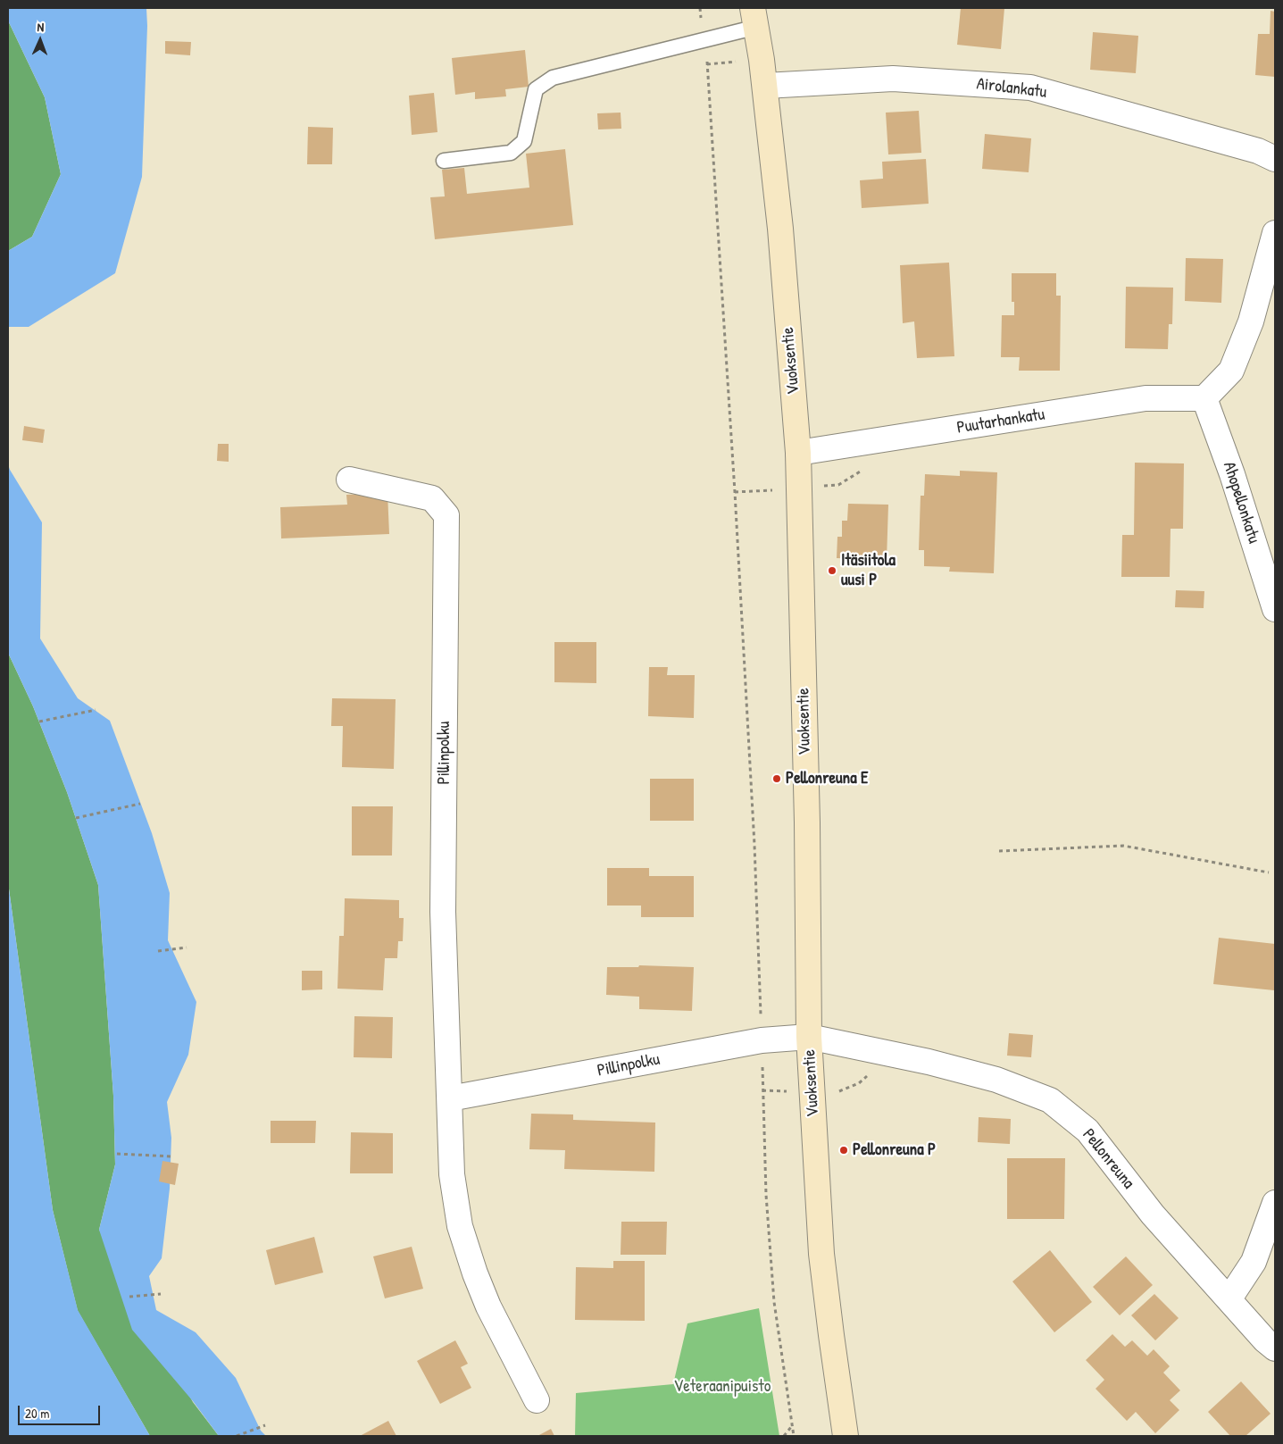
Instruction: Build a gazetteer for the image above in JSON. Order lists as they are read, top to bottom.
{
  "streets": {
    "street": [
      "Airolankatu",
      "Vuoksentie",
      "Puutarhankatu",
      "Ahopellonkatu",
      "Pillinpolku",
      "Pellonreuna"
    ]
  },
  "crossings": [
    ["Airolankatu", "Vuoksentie"],
    ["Vuoksentie", "Puutarhankatu"],
    ["Vuoksentie", "Pillinpolku"],
    ["Vuoksentie", "Pellonreuna"],
    ["Puutarhankatu", "Ahopellonkatu"],
    ["Pillinpolku", "Pellonreuna"]
  ],
  "parks": ["Veteraanipuisto"],
  "places": ["Itäsiitola uusi P", "Pellonreuna E", "Pellonreuna P"],
  "scale_bar": "20 m",
  "north": "top"
}
